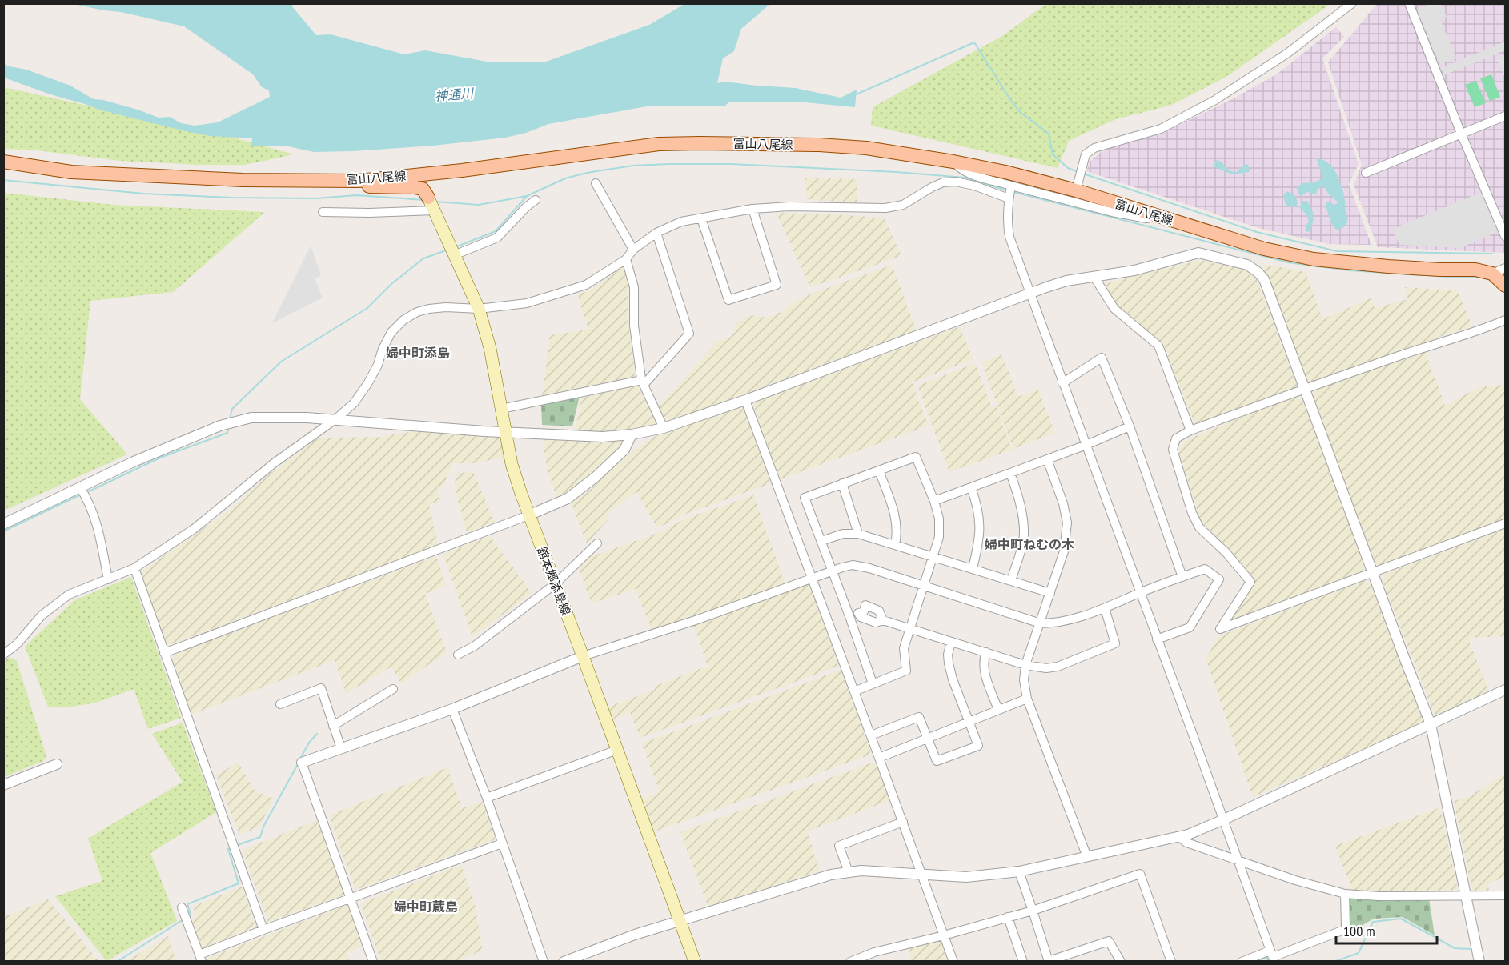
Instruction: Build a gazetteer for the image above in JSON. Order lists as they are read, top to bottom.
{
  "streets": {
    "main road": ["富山八尾線", "舘本郷添島線"]
  },
  "districts": ["婦中町添島", "婦中町ねむの木", "婦中町蔵島"],
  "water": ["神通川"],
  "scale_bar": "100 m"
}
